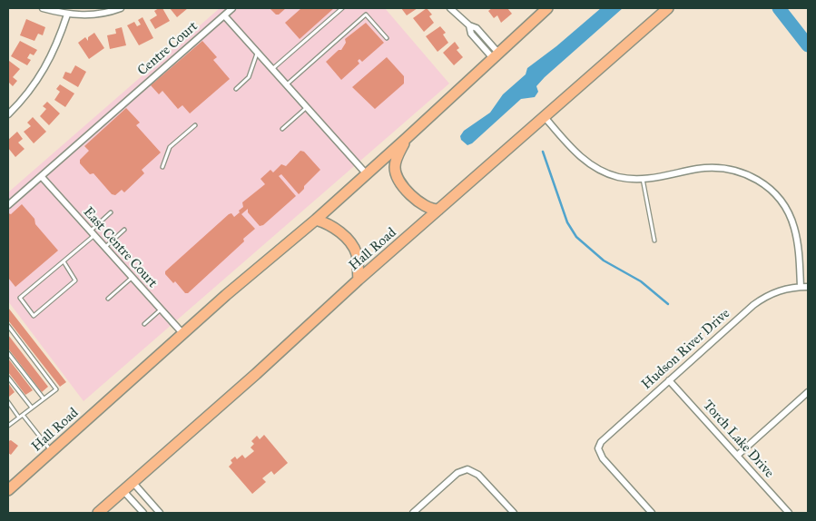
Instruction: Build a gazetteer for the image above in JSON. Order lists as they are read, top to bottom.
{
  "streets": {
    "highway": ["Hall Road"],
    "street": [
      "Centre Court",
      "East Centre Court",
      "Hudson River Drive",
      "Torch Lake Drive"
    ]
  },
  "crossings": [
    ["Centre Court", "East Centre Court"],
    ["East Centre Court", "Hall Road"],
    ["Hudson River Drive", "Torch Lake Drive"]
  ]
}
